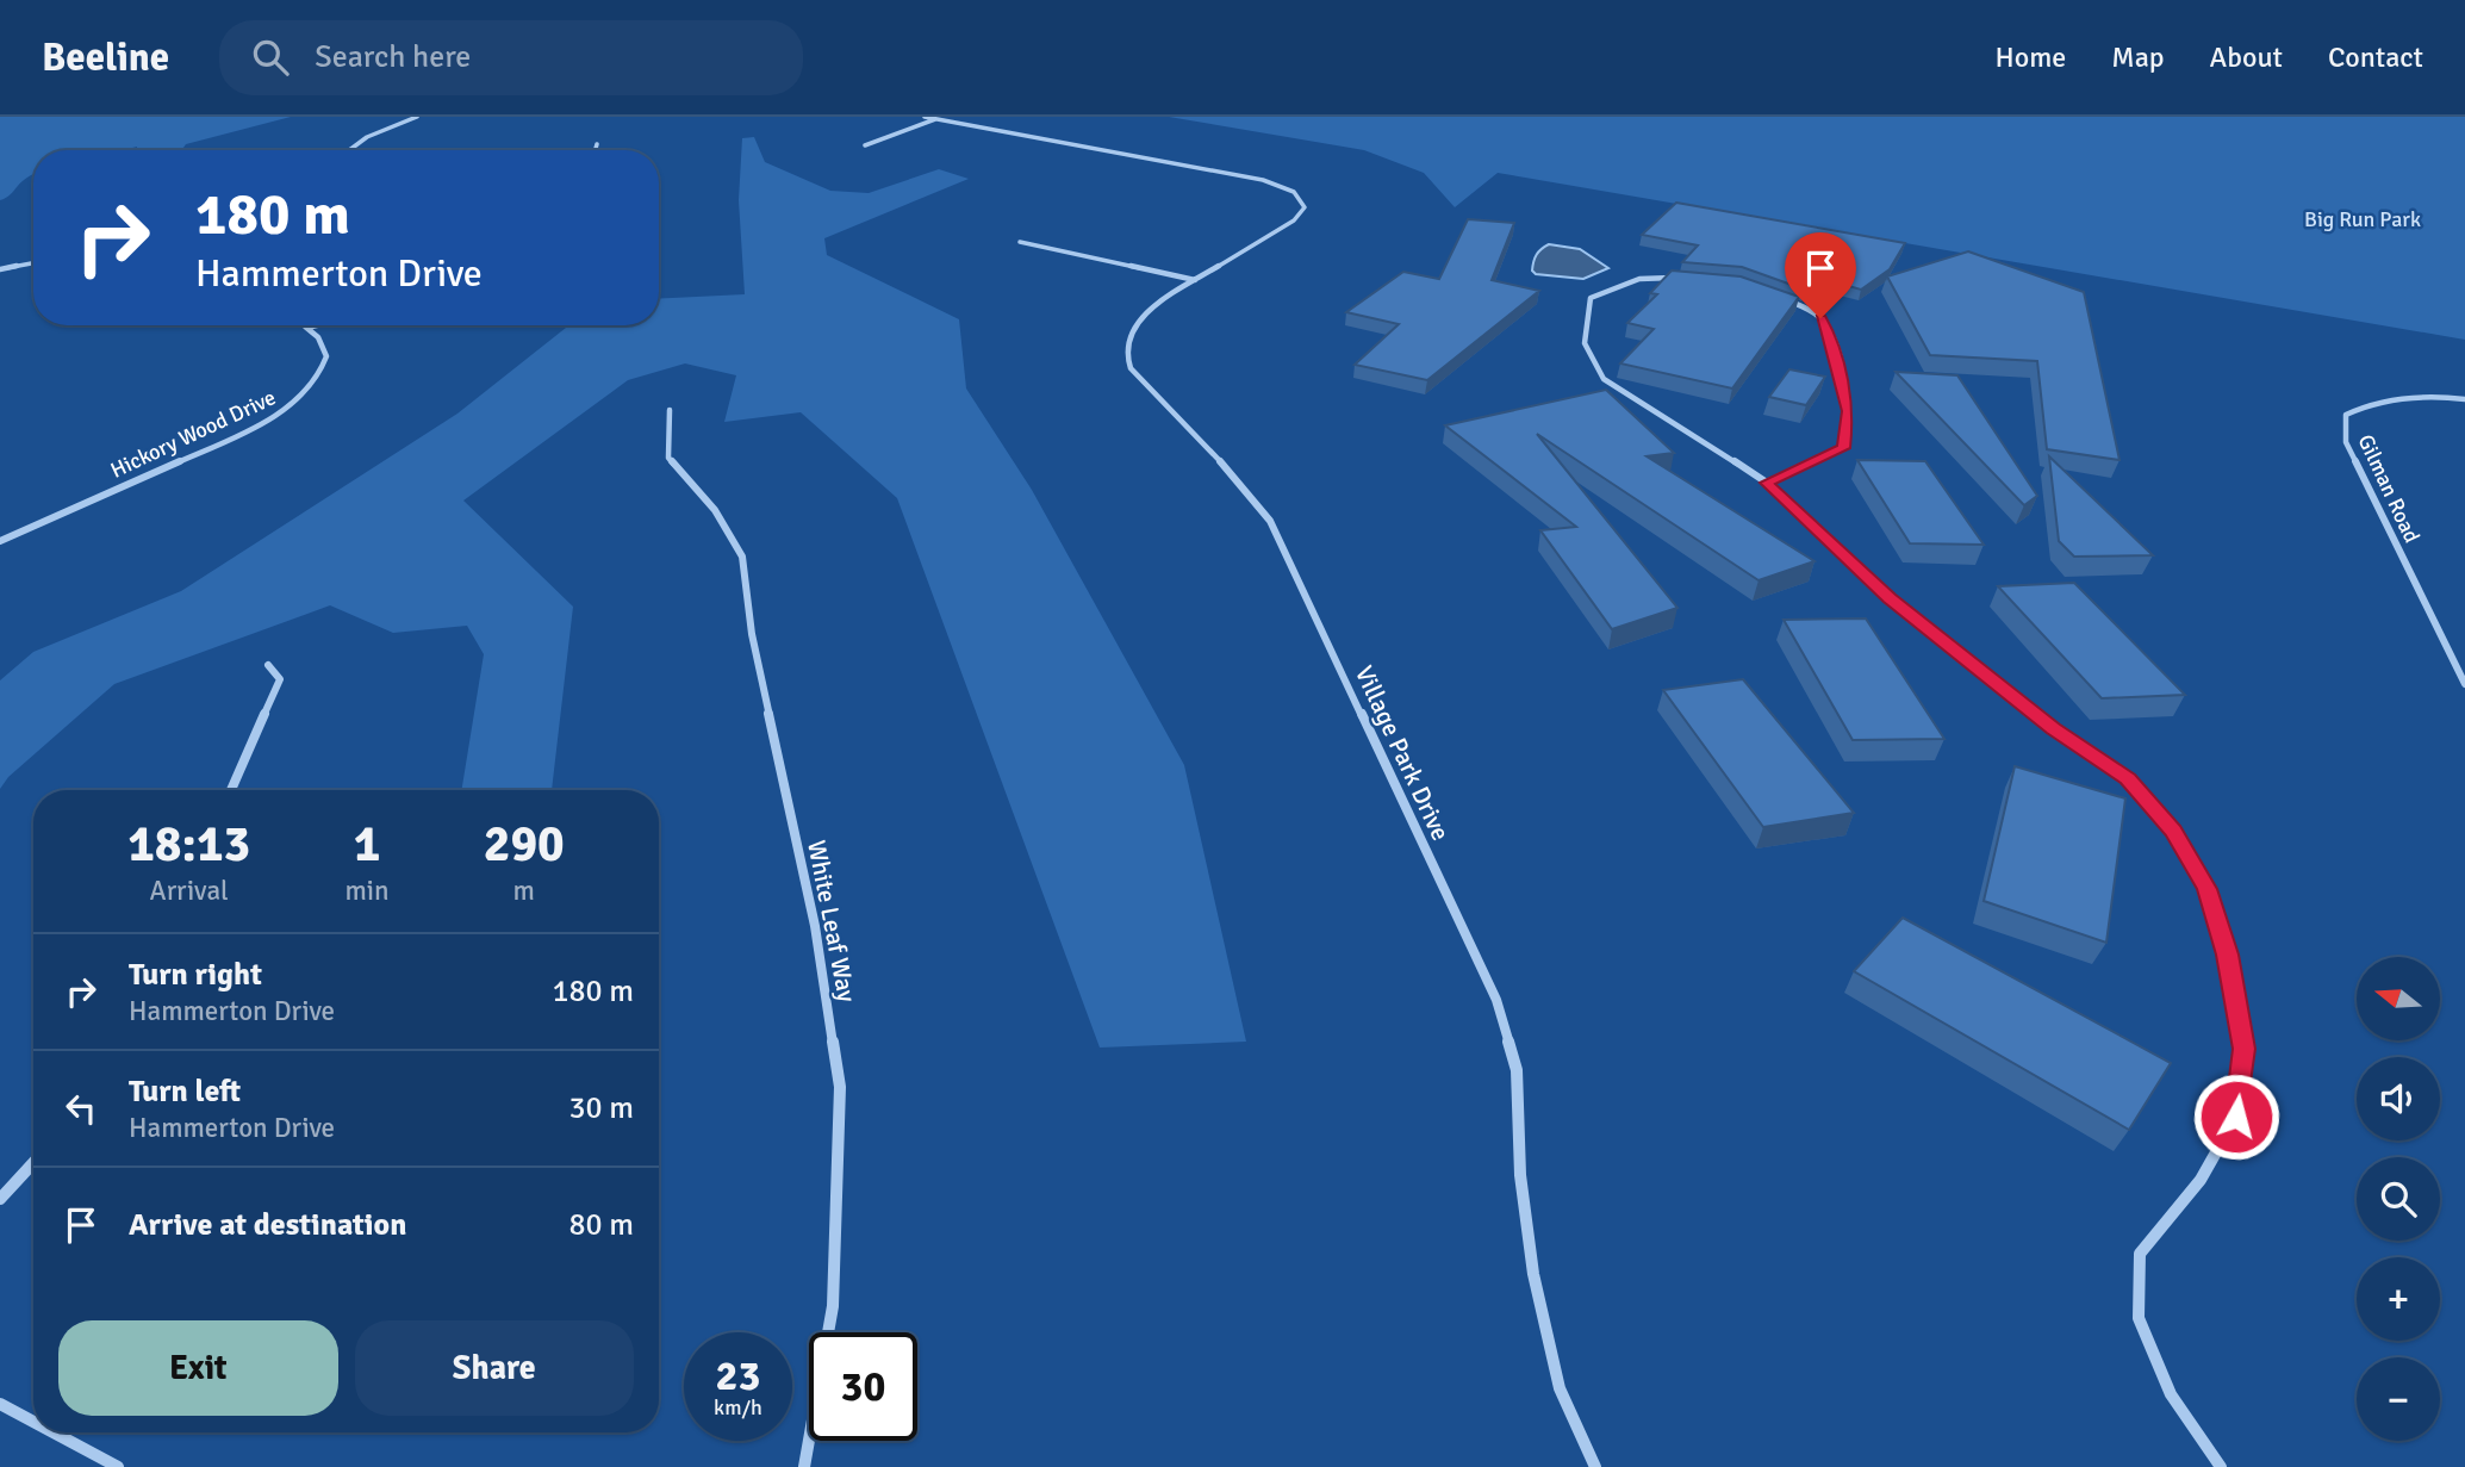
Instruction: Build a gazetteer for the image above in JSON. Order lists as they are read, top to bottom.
{
  "streets": {
    "street": [
      "Hickory Wood Drive",
      "Gilman Road",
      "Village Park Drive",
      "White Leaf Way"
    ]
  },
  "parks": ["Big Run Park"],
  "north": "left",
  "page": {
    "header": "Beeline",
    "search": "Search here",
    "nav": [
      "Home",
      "Map",
      "About",
      "Contact"
    ],
    "turn": ["180 m", "Hammerton Drive"],
    "eta": [
      "18:13",
      "Arrival",
      "1",
      "min",
      "290",
      "m"
    ],
    "list": [
      {
        "name": "Turn right",
        "note": "Hammerton Drive",
        "value": "180 m"
      },
      {
        "name": "Turn left",
        "note": "Hammerton Drive",
        "value": "30 m"
      },
      {
        "name": "Arrive at destination",
        "value": "80 m"
      }
    ],
    "map_buttons": ["+", "−"],
    "buttons": ["Exit", "Share"],
    "speed": "23 km/h",
    "limit": "30"
  }
}
